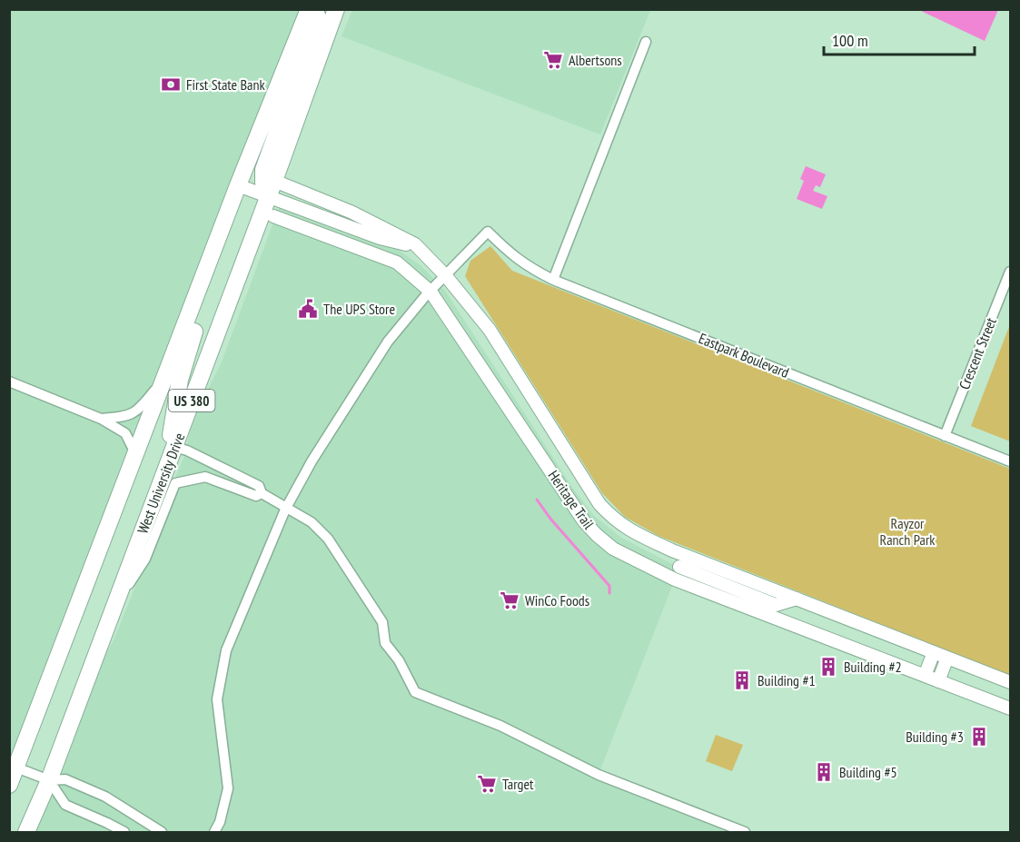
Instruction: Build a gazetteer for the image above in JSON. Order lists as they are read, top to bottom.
{
  "streets": {
    "main road": ["US 380", "West University Drive"],
    "street": ["Crescent Street", "Eastpark Boulevard", "Heritage Trail"]
  },
  "crossings": [
    ["Crescent Street", "Eastpark Boulevard"],
    ["Eastpark Boulevard", "Heritage Trail"],
    ["US 380", "Heritage Trail"],
    ["West University Drive", "Heritage Trail"]
  ],
  "parks": ["Rayzor Ranch Park"],
  "places": {
    "supermarket": ["Albertsons", "WinCo Foods", "Target"],
    "bank": ["First State Bank"],
    "public building": ["The UPS Store"],
    "building": [
      "Building #2",
      "Building #1",
      "Building #3",
      "Building #5"
    ]
  },
  "scale_bar": "100 m"
}
